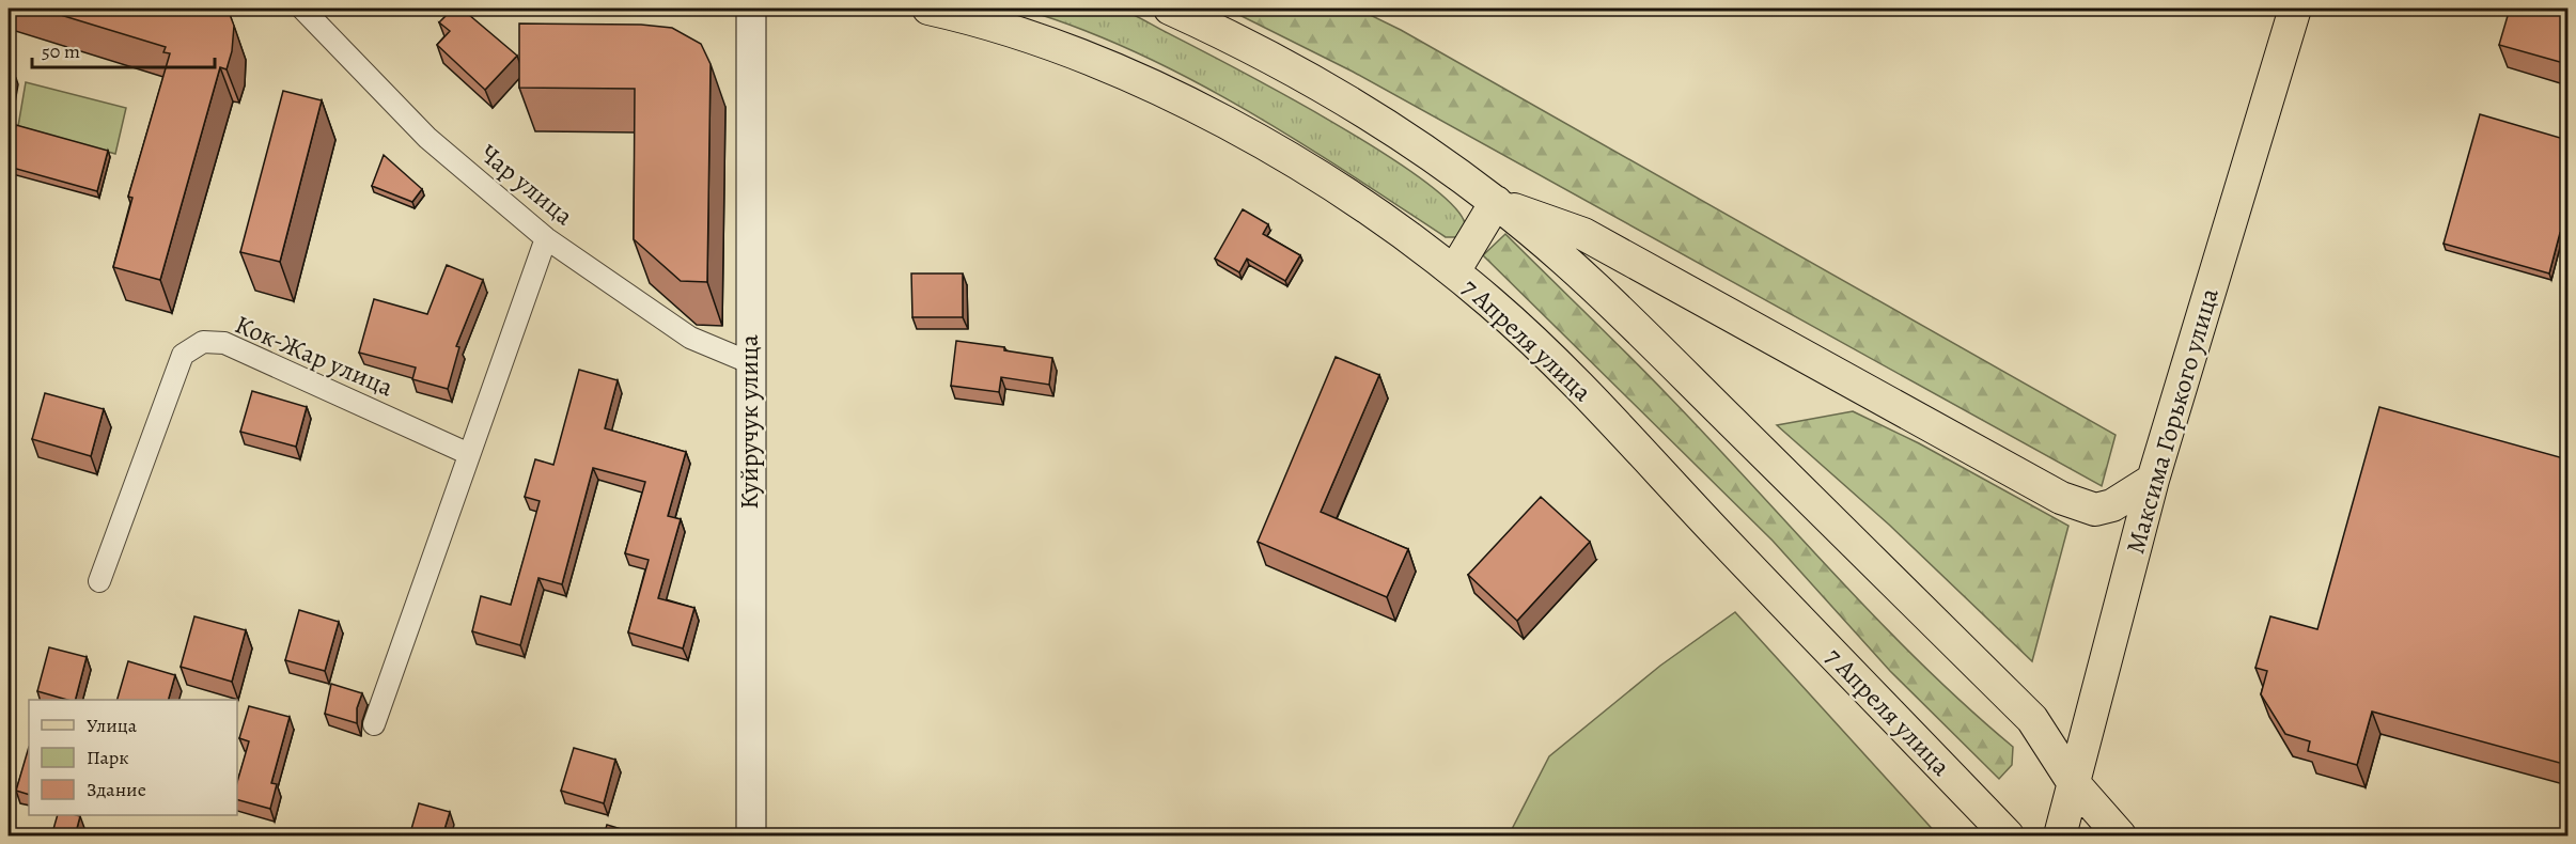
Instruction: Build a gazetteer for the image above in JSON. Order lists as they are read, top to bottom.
{
  "streets": {
    "main road": ["7 Апреля улица", "Максима Горького улица"],
    "street": ["Чар улица", "Кок-Жар улица", "Куйручук улица"]
  },
  "crossings": [
    ["Чар улица", "Куйручук улица"]
  ],
  "legend": ["Улица", "Парк", "Здание"],
  "scale_bar": "50 m"
}
